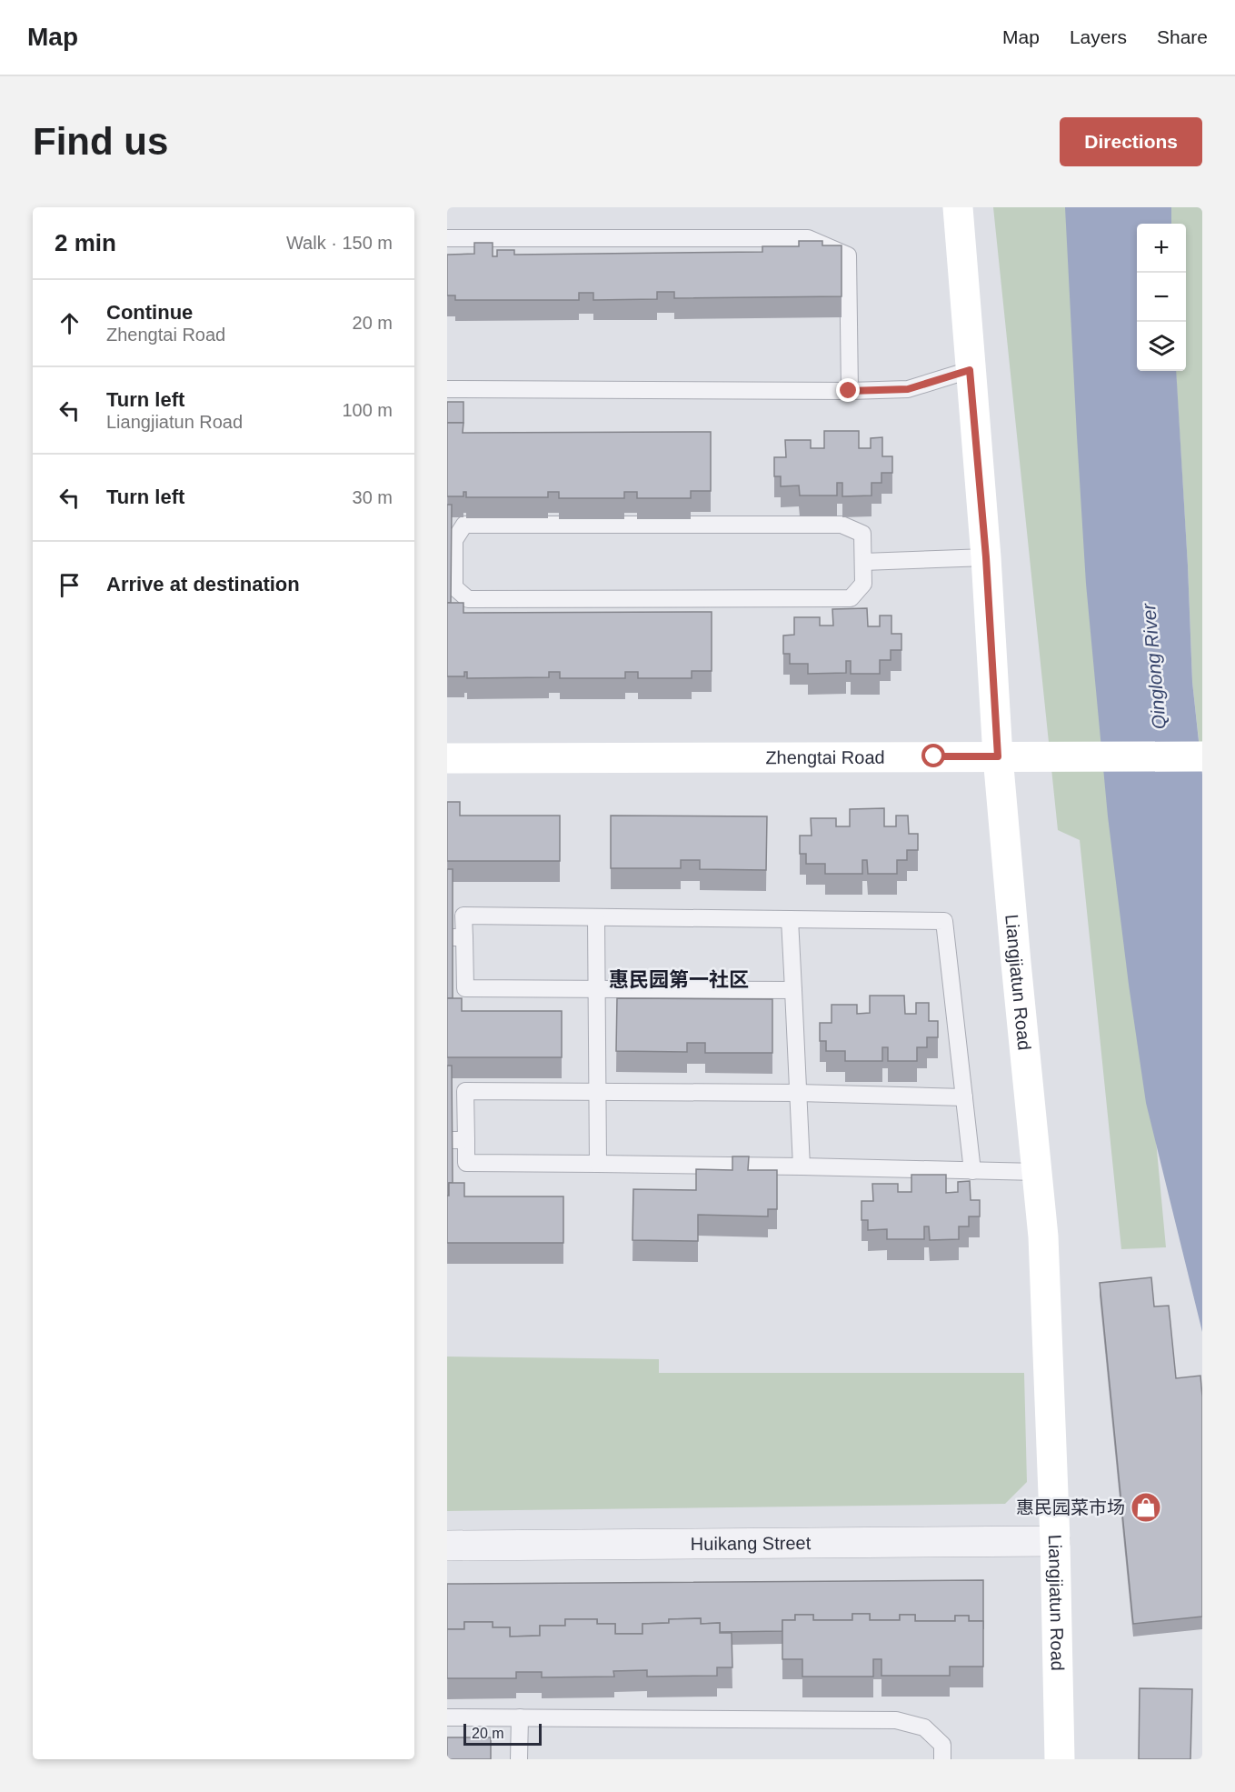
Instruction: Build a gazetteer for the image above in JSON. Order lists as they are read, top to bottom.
{
  "streets": {
    "street": ["Zhengtai Road", "Liangjiatun Road", "Huikang Street"]
  },
  "crossings": [
    ["Zhengtai Road", "Liangjiatun Road"],
    ["Liangjiatun Road", "Huikang Street"]
  ],
  "districts": ["惠民园第一社区"],
  "water": ["Qinglong River"],
  "places": {
    "shop": ["惠民园菜市场"]
  },
  "scale_bar": "20 m",
  "page": {
    "header": "Map",
    "nav": ["Map", "Layers", "Share"],
    "buttons": "Directions",
    "title": "Find us",
    "heading": ["2 min", "Walk · 150 m"],
    "map_buttons": ["+", "−"],
    "list": [
      ["Continue", "Zhengtai Road", "20 m"],
      ["Turn left", "Liangjiatun Road", "100 m"],
      ["Turn left", "30 m"],
      "Arrive at destination"
    ],
    "scale": "20 m"
  }
}
